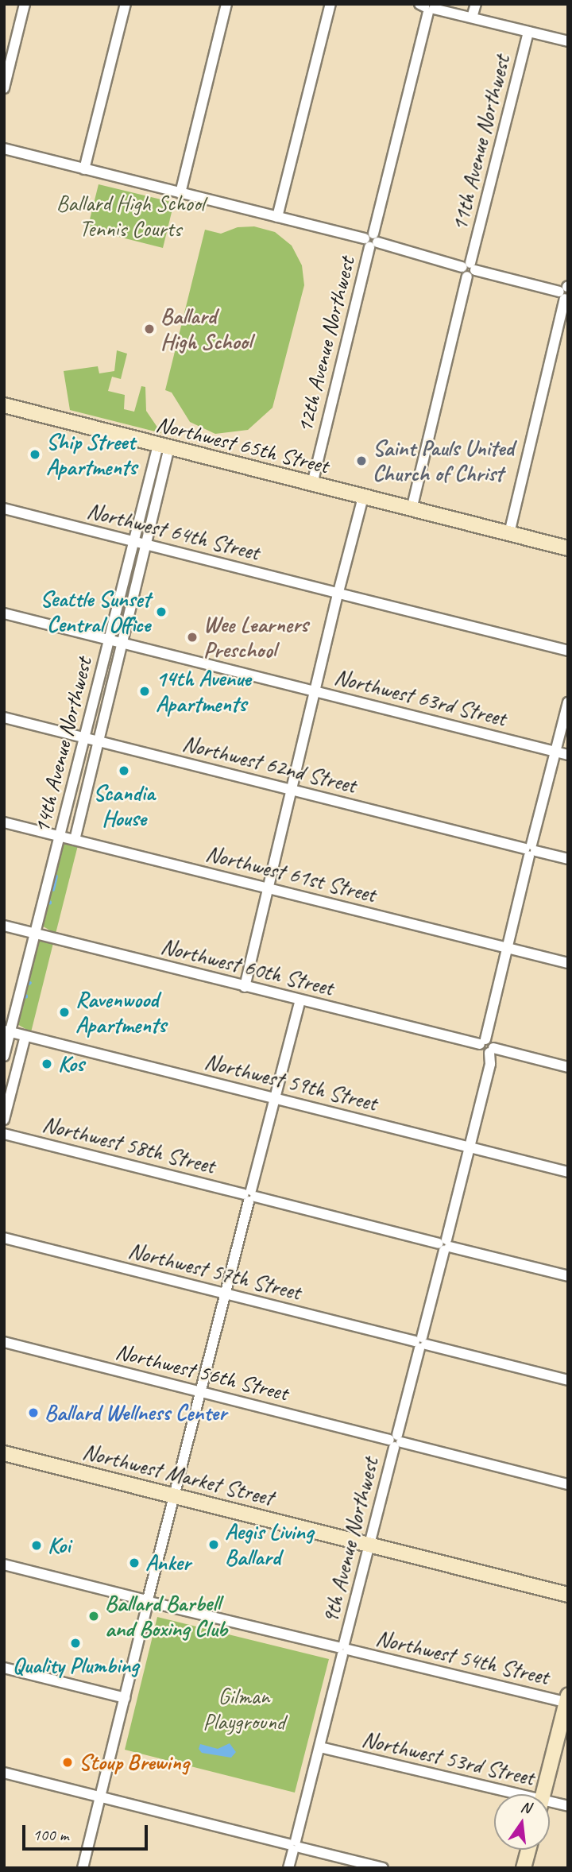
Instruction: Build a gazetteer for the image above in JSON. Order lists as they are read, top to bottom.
{
  "streets": {
    "main road": ["Northwest 65th Street", "Northwest Market Street"],
    "street": [
      "11th Avenue Northwest",
      "12th Avenue Northwest",
      "Northwest 64th Street",
      "Northwest 63rd Street",
      "14th Avenue Northwest",
      "Northwest 62nd Street",
      "Northwest 61st Street",
      "Northwest 60th Street",
      "Northwest 59th Street",
      "Northwest 58th Street",
      "Northwest 57th Street",
      "Northwest 56th Street",
      "9th Avenue Northwest",
      "Northwest 54th Street",
      "Northwest 53rd Street"
    ]
  },
  "crossings": [
    ["11th Avenue Northwest", "Northwest 65th Street"],
    ["12th Avenue Northwest", "Northwest 65th Street"],
    ["Northwest 65th Street", "14th Avenue Northwest"],
    ["Northwest 64th Street", "14th Avenue Northwest"],
    ["Northwest 63rd Street", "14th Avenue Northwest"],
    ["14th Avenue Northwest", "Northwest 62nd Street"],
    ["14th Avenue Northwest", "Northwest 61st Street"],
    ["14th Avenue Northwest", "Northwest 60th Street"],
    ["14th Avenue Northwest", "Northwest 59th Street"],
    ["Northwest 59th Street", "9th Avenue Northwest"],
    ["Northwest 58th Street", "9th Avenue Northwest"],
    ["Northwest 57th Street", "9th Avenue Northwest"],
    ["Northwest 56th Street", "9th Avenue Northwest"],
    ["Northwest Market Street", "9th Avenue Northwest"],
    ["9th Avenue Northwest", "Northwest 54th Street"],
    ["9th Avenue Northwest", "Northwest 53rd Street"]
  ],
  "parks": ["Ballard High School Tennis Courts", "Gilman Playground"],
  "places": [
    "Ballard High School",
    "Ship Street Apartments",
    "Saint Pauls United Church of Christ",
    "Seattle Sunset Central Office",
    "Wee Learners Preschool",
    "14th Avenue Apartments",
    "Scandia House",
    "Ravenwood Apartments",
    "Kos",
    "Ballard Wellness Center",
    "Aegis Living Ballard",
    "Koi",
    "Anker",
    "Ballard Barbell and Boxing Club",
    "Quality Plumbing",
    "Stoup Brewing"
  ],
  "scale_bar": "100 m",
  "north": "top"
}
